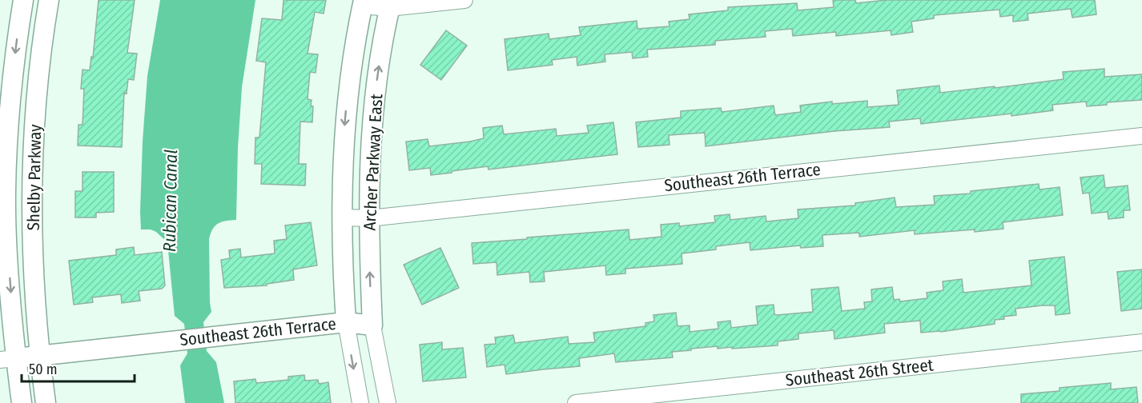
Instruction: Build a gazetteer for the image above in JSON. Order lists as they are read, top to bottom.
{
  "streets": {
    "street": [
      "Archer Parkway East",
      "Shelby Parkway",
      "Southeast 26th Terrace",
      "Southeast 26th Street"
    ]
  },
  "crossings": [
    ["Archer Parkway East", "Southeast 26th Terrace"],
    ["Shelby Parkway", "Southeast 26th Terrace"]
  ],
  "water": ["Rubican Canal"],
  "scale_bar": "50 m"
}
